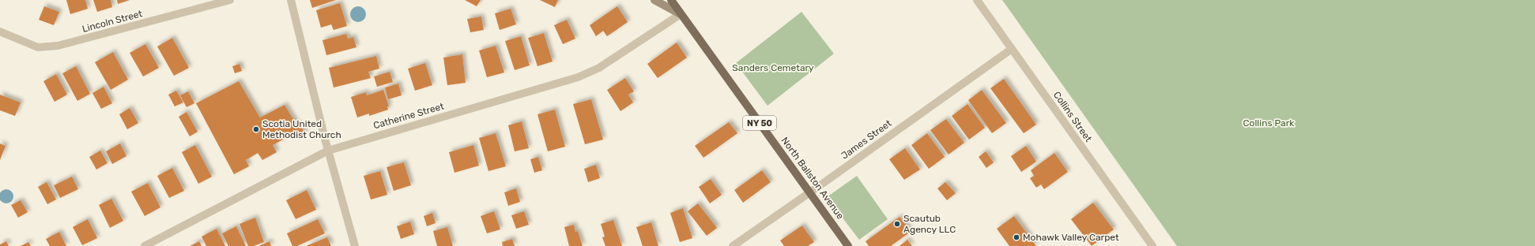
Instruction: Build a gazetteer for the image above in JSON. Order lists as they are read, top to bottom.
{
  "streets": {
    "main road": ["NY 50", "North Ballston Avenue"],
    "street": [
      "Lincoln Street",
      "Catherine Street",
      "Collins Street",
      "James Street"
    ]
  },
  "crossings": [
    ["Catherine Street", "North Ballston Avenue"],
    ["Collins Street", "James Street"],
    ["James Street", "North Ballston Avenue"]
  ],
  "parks": ["Sanders Cemetary", "Collins Park"],
  "places": ["Scotia United Methodist Church", "Scautub Agency LLC", "Mohawk Valley Carpet"]
}
